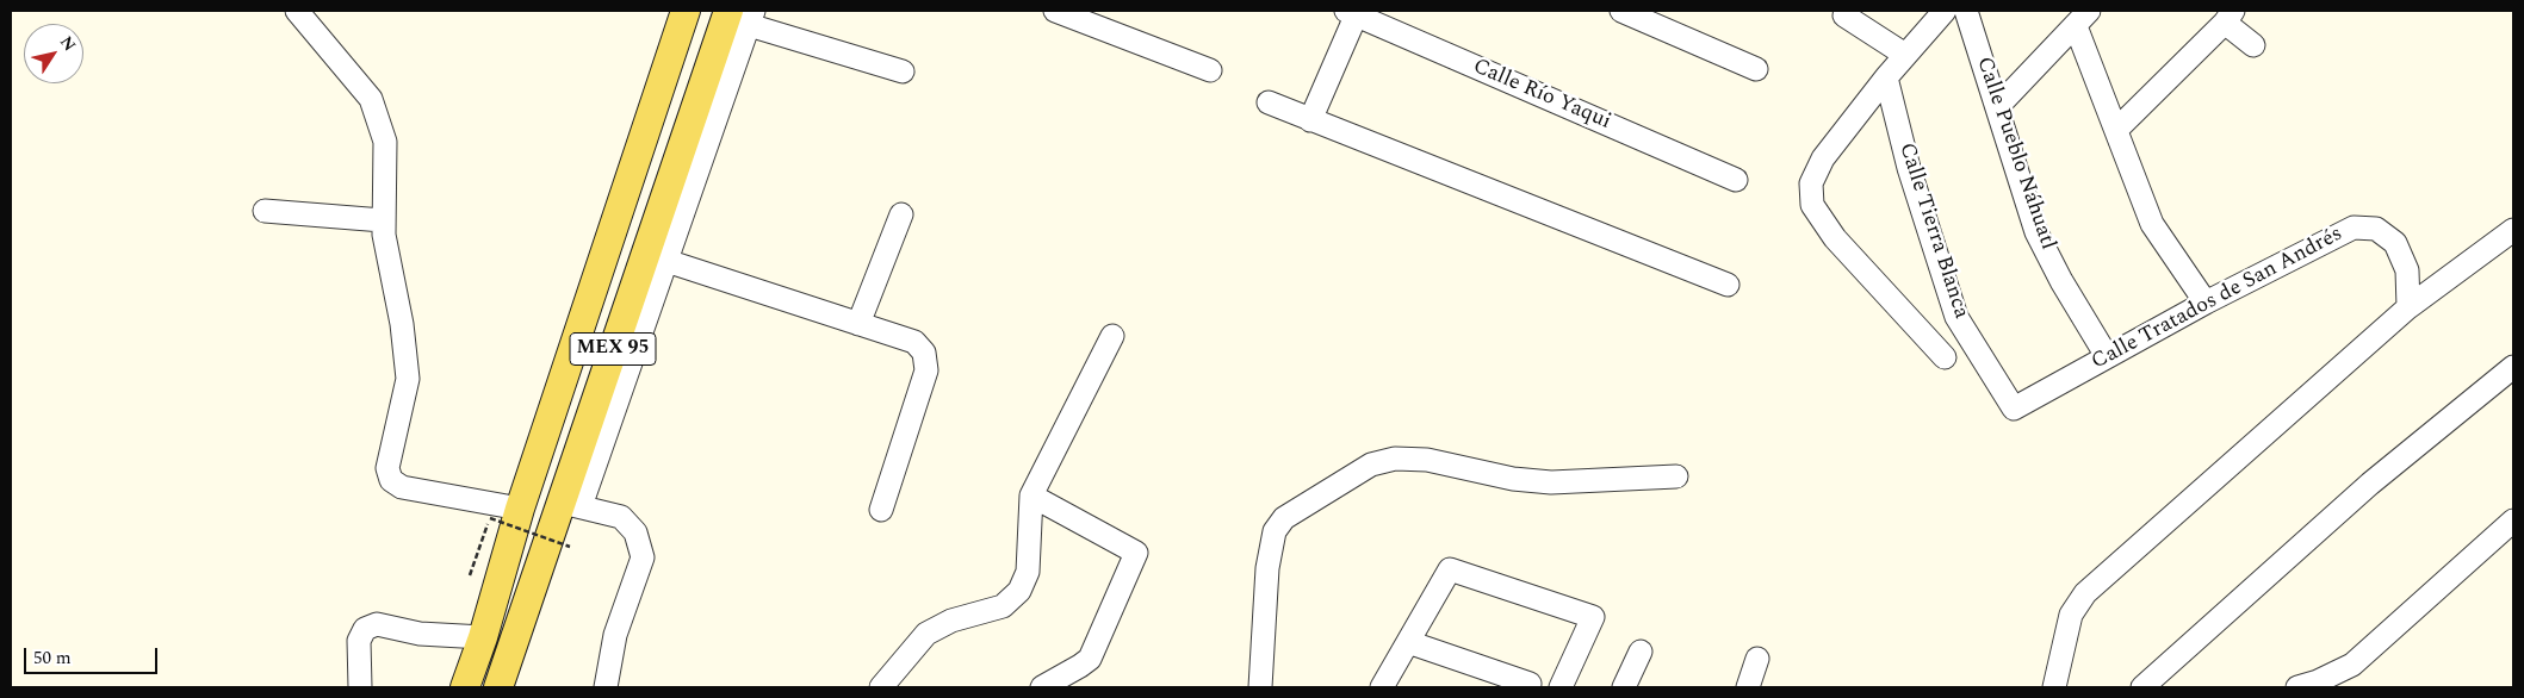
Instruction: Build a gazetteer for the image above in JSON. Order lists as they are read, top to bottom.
{
  "streets": {
    "main road": ["MEX 95"],
    "street": [
      "Calle Río Yaqui",
      "Calle Pueblo Náhuatl",
      "Calle Tierra Blanca",
      "Calle Tratados de San Andrés"
    ]
  },
  "crossings": [
    ["Calle Pueblo Náhuatl", "Calle Tratados de San Andrés"],
    ["Calle Tierra Blanca", "Calle Tratados de San Andrés"]
  ],
  "scale_bar": "50 m",
  "north": "top right"
}
